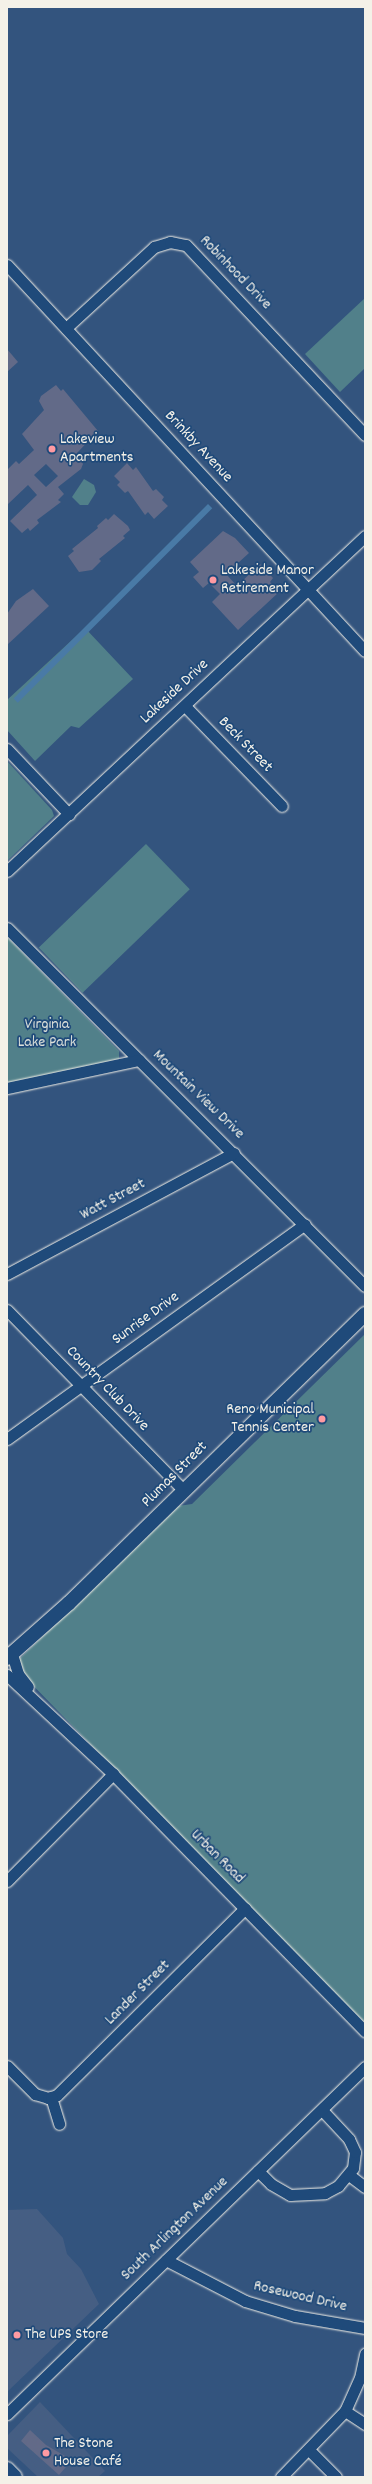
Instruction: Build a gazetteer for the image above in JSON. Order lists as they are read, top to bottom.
{
  "streets": {
    "main road": ["Plumas Street"],
    "street": [
      "Robinhood Drive",
      "Brinkby Avenue",
      "Lakeside Drive",
      "Beck Street",
      "Mountain View Drive",
      "Watt Street",
      "Sunrise Drive",
      "Country Club Drive",
      "Urban Road",
      "Lander Street",
      "South Arlington Avenue",
      "Rosewood Drive"
    ]
  },
  "crossings": [
    ["Robinhood Drive", "Brinkby Avenue"],
    ["Brinkby Avenue", "Lakeside Drive"],
    ["Lakeside Drive", "Beck Street"],
    ["Mountain View Drive", "Watt Street"],
    ["Mountain View Drive", "Sunrise Drive"],
    ["Sunrise Drive", "Country Club Drive"],
    ["Country Club Drive", "Plumas Street"],
    ["Plumas Street", "Urban Road"],
    ["Urban Road", "Lander Street"],
    ["South Arlington Avenue", "Rosewood Drive"]
  ],
  "parks": ["Virginia Lake Park"],
  "places": [
    "Lakeview Apartments",
    "Lakeside Manor Retirement",
    "Reno Municipal Tennis Center",
    "The UPS Store",
    "The Stone House Café"
  ]
}
